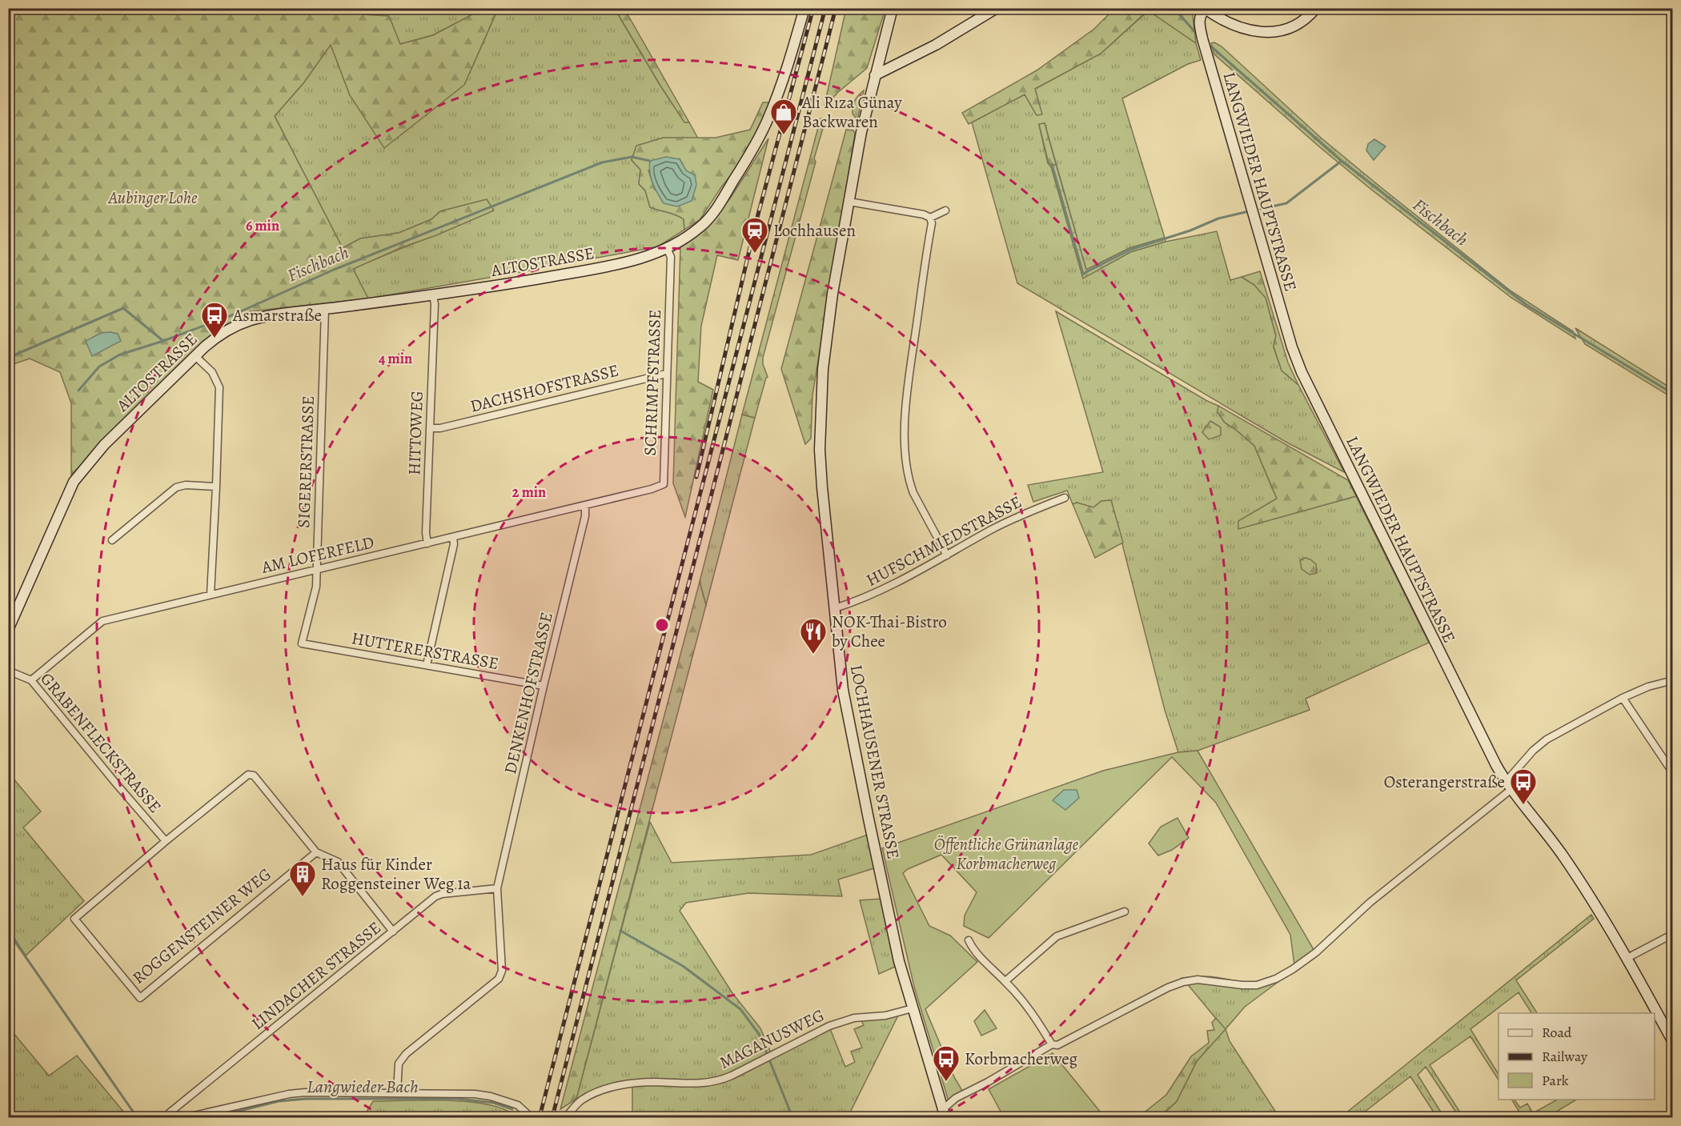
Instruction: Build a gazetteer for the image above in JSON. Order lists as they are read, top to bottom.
{
  "streets": {
    "main road": ["LANGWIEDER HAUPTSTRASSE", "ALTOSTRASSE", "LOCHHAUSENER STRASSE"],
    "street": [
      "SCHRIMPFSTRASSE",
      "DACHSHOFSTRASSE",
      "HITTOWEG",
      "SIGERERSTRASSE",
      "HUFSCHMIEDSTRASSE",
      "AM LOFERFELD",
      "HUTTERERSTRASSE",
      "DENKENHOFSTRASSE",
      "GRABENFLECKSTRASSE",
      "ROGGENSTEINER WEG",
      "LINDACHER STRASSE",
      "MAGANUSWEG"
    ]
  },
  "crossings": [
    ["ALTOSTRASSE", "SCHRIMPFSTRASSE"],
    ["ALTOSTRASSE", "HITTOWEG"],
    ["ALTOSTRASSE", "SIGERERSTRASSE"],
    ["SCHRIMPFSTRASSE", "DACHSHOFSTRASSE"],
    ["SCHRIMPFSTRASSE", "AM LOFERFELD"],
    ["DACHSHOFSTRASSE", "HITTOWEG"],
    ["HITTOWEG", "AM LOFERFELD"],
    ["SIGERERSTRASSE", "AM LOFERFELD"],
    ["SIGERERSTRASSE", "HUTTERERSTRASSE"],
    ["HUFSCHMIEDSTRASSE", "LOCHHAUSENER STRASSE"],
    ["AM LOFERFELD", "DENKENHOFSTRASSE"],
    ["AM LOFERFELD", "GRABENFLECKSTRASSE"],
    ["HUTTERERSTRASSE", "DENKENHOFSTRASSE"],
    ["DENKENHOFSTRASSE", "LINDACHER STRASSE"],
    ["GRABENFLECKSTRASSE", "ROGGENSTEINER WEG"],
    ["LOCHHAUSENER STRASSE", "MAGANUSWEG"]
  ],
  "water": ["Fischbach", "Langwieder Bach"],
  "parks": ["Aubinger Lohe", "Öffentliche Grünanlage Korbmacherweg"],
  "places": {
    "shop": ["Ali Rıza Günay Backwaren"],
    "station": ["Lochhausen"],
    "bus stop": ["Asmarstraße", "Osterangerstraße", "Korbmacherweg"],
    "restaurant": ["NOK-Thai-Bistro by Chee"],
    "building": ["Haus für Kinder Roggensteiner Weg 1a"]
  },
  "legend": ["Road", "Railway", "Park"],
  "rings": ["6 min", "4 min", "2 min"]
}
